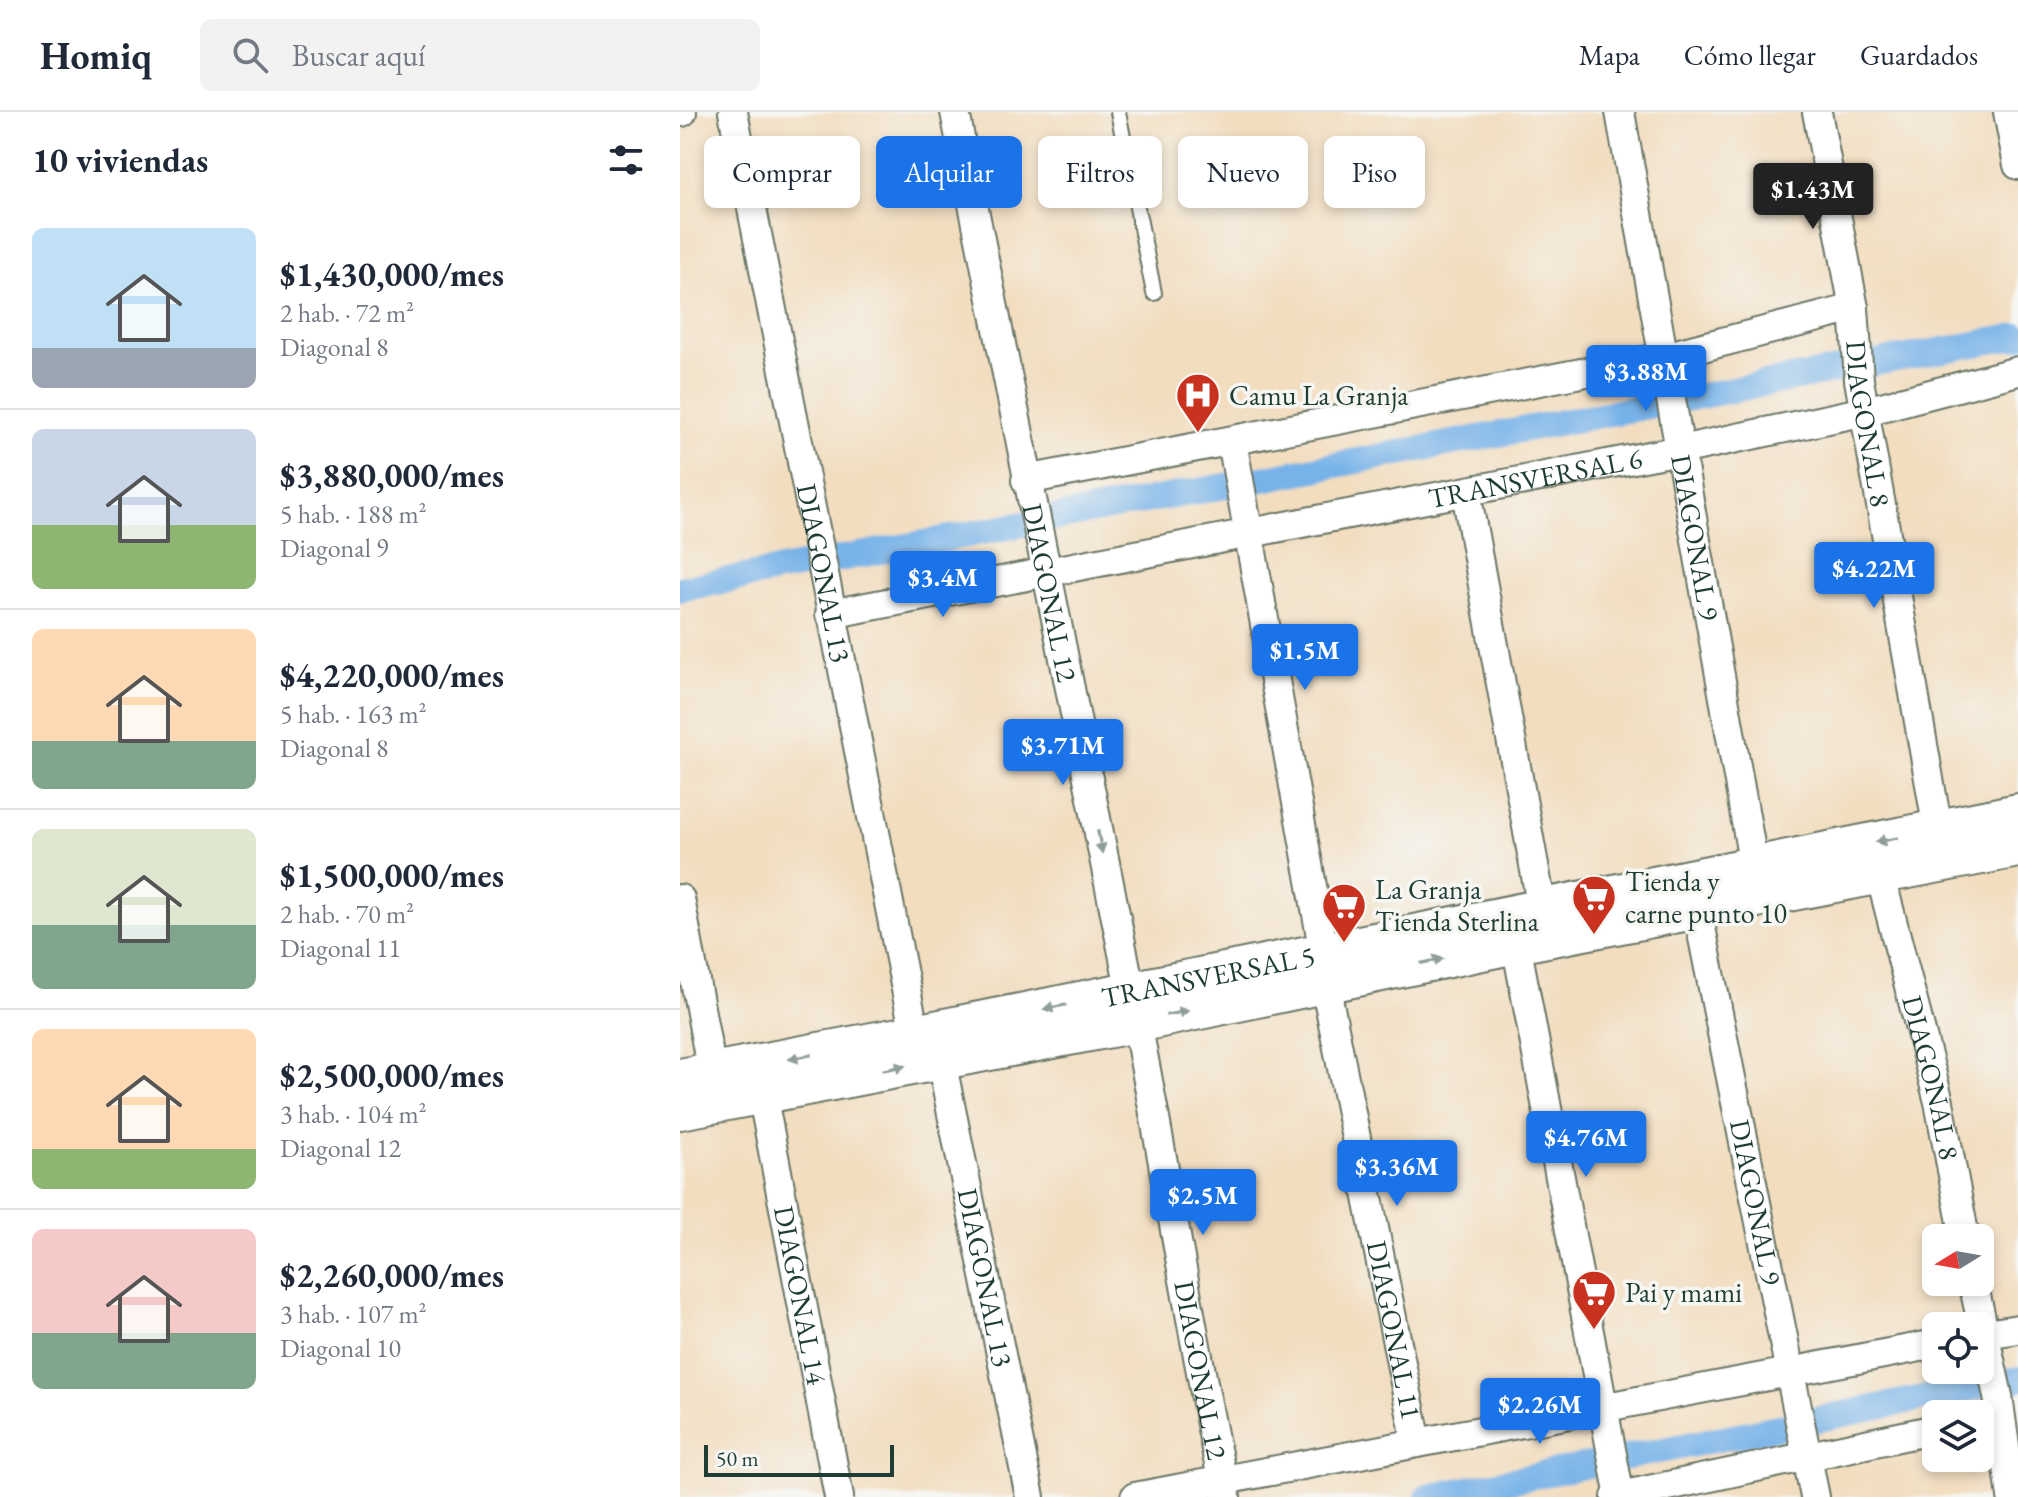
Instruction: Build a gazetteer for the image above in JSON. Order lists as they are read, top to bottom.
{
  "streets": {
    "street": [
      "DIAGONAL 8",
      "TRANSVERSAL 6",
      "DIAGONAL 9",
      "DIAGONAL 13",
      "DIAGONAL 12",
      "TRANSVERSAL 5",
      "DIAGONAL 14",
      "DIAGONAL 11"
    ]
  },
  "crossings": [
    ["DIAGONAL 8", "TRANSVERSAL 6"],
    ["DIAGONAL 8", "TRANSVERSAL 5"],
    ["TRANSVERSAL 6", "DIAGONAL 9"],
    ["TRANSVERSAL 6", "DIAGONAL 13"],
    ["TRANSVERSAL 6", "DIAGONAL 12"],
    ["TRANSVERSAL 6", "DIAGONAL 11"],
    ["DIAGONAL 9", "TRANSVERSAL 5"],
    ["DIAGONAL 13", "TRANSVERSAL 5"],
    ["DIAGONAL 12", "TRANSVERSAL 5"],
    ["TRANSVERSAL 5", "DIAGONAL 14"],
    ["TRANSVERSAL 5", "DIAGONAL 11"]
  ],
  "places": {
    "hospital": ["Camu La Granja"],
    "supermarket": ["Tienda y carne punto 10", "La Granja Tienda Sterlina", "Pai y mami"]
  },
  "scale_bar": "50 m",
  "north": "left",
  "page": {
    "header": "Homiq",
    "search": "Buscar aquí",
    "nav": ["Mapa", "Cómo llegar", "Guardados"],
    "heading": "10 viviendas",
    "chip": [
      "Comprar",
      "Alquilar",
      "Filtros",
      "Nuevo",
      "Piso"
    ],
    "price": [
      "$1.43M",
      "$3.88M",
      "$4.22M",
      "$3.4M",
      "$1.5M",
      "$3.71M",
      "$4.76M",
      "$3.36M",
      "$2.5M",
      "$2.26M"
    ],
    "list": [
      {
        "name": "$1,430,000/mes",
        "note": "2 hab. · 72 m² · Diagonal 8"
      },
      {
        "name": "$3,880,000/mes",
        "note": "5 hab. · 188 m² · Diagonal 9"
      },
      {
        "name": "$4,220,000/mes",
        "note": "5 hab. · 163 m² · Diagonal 8"
      },
      {
        "name": "$1,500,000/mes",
        "note": "2 hab. · 70 m² · Diagonal 11"
      },
      {
        "name": "$2,500,000/mes",
        "note": "3 hab. · 104 m² · Diagonal 12"
      },
      {
        "name": "$2,260,000/mes",
        "note": "3 hab. · 107 m² · Diagonal 10"
      }
    ],
    "scale": "50 m"
  }
}
